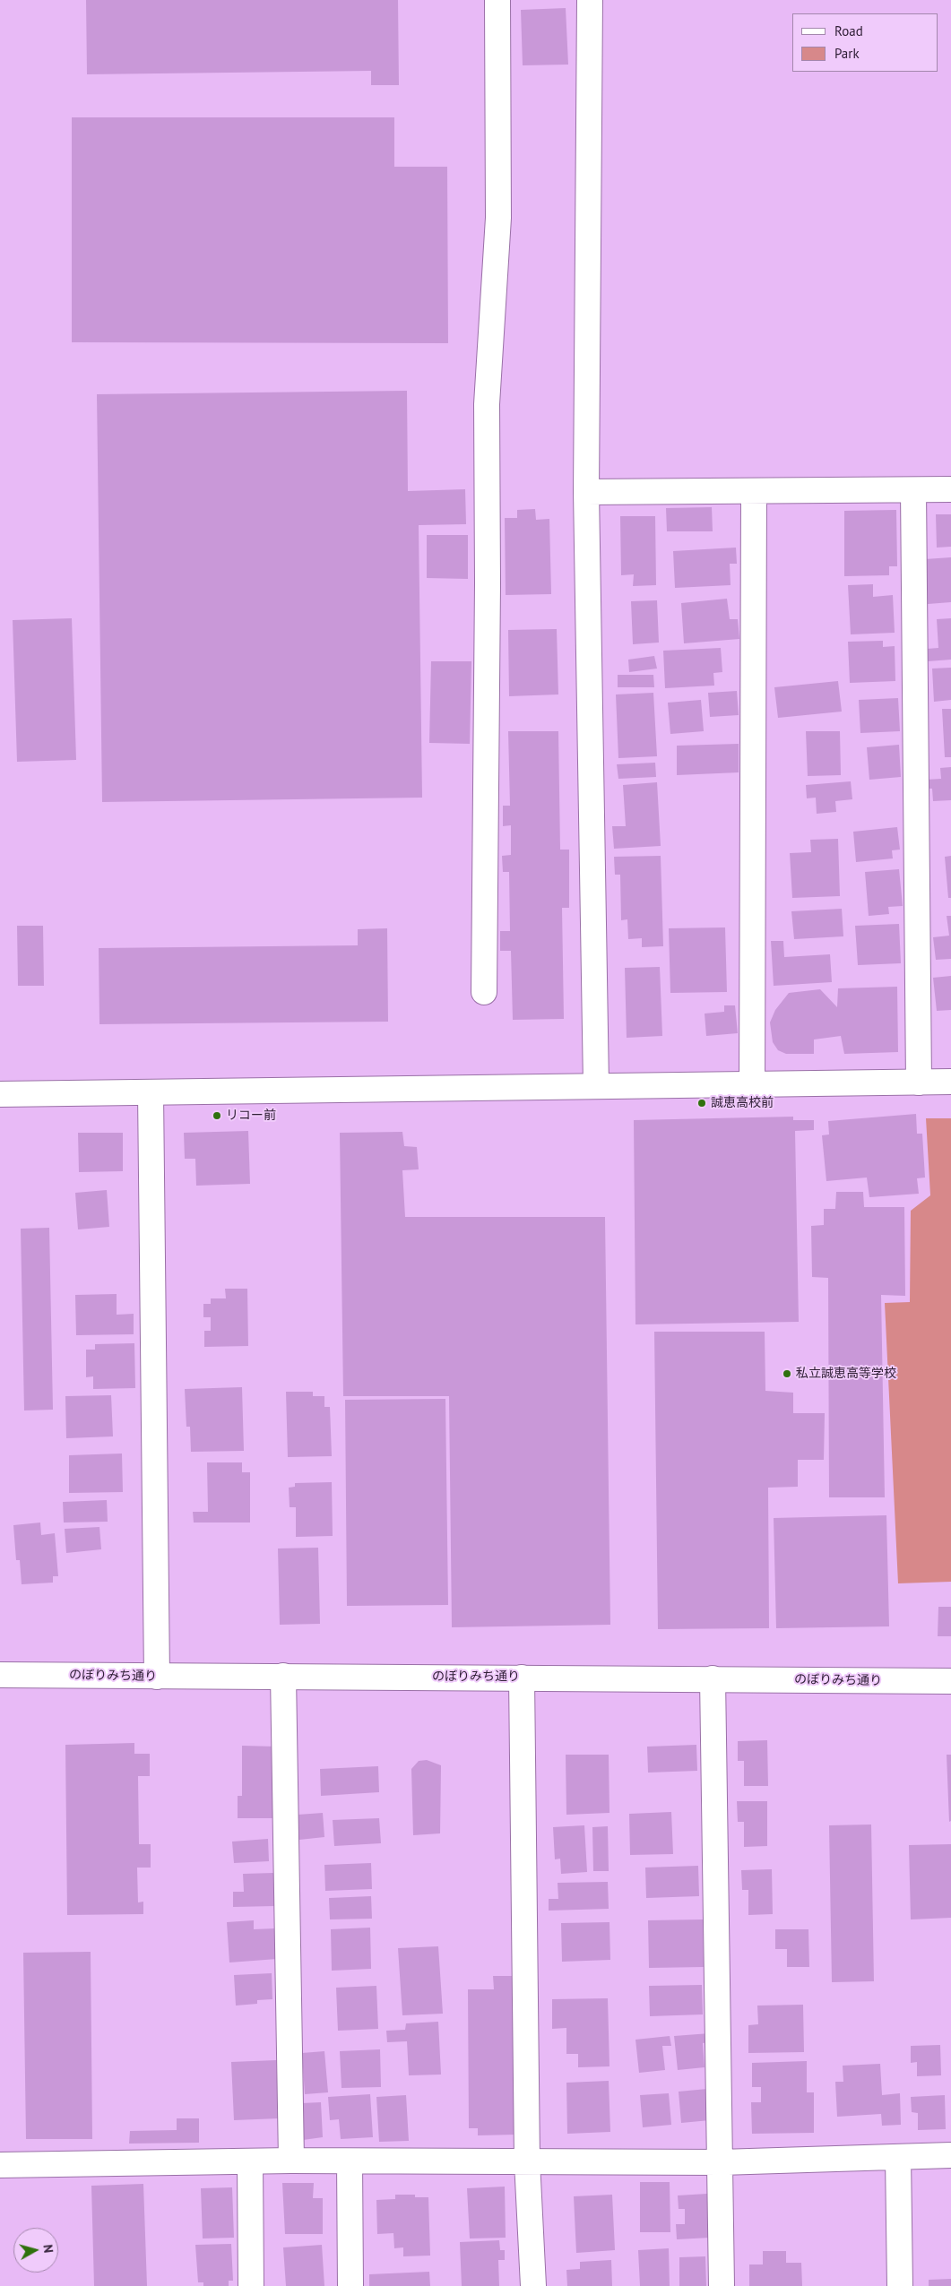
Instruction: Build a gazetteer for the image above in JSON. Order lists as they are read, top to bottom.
{
  "streets": {
    "street": ["のぼりみち通り"]
  },
  "places": ["誠恵高校前", "リコー前", "私立誠恵高等学校"],
  "legend": ["Road", "Park"],
  "north": "right"
}
